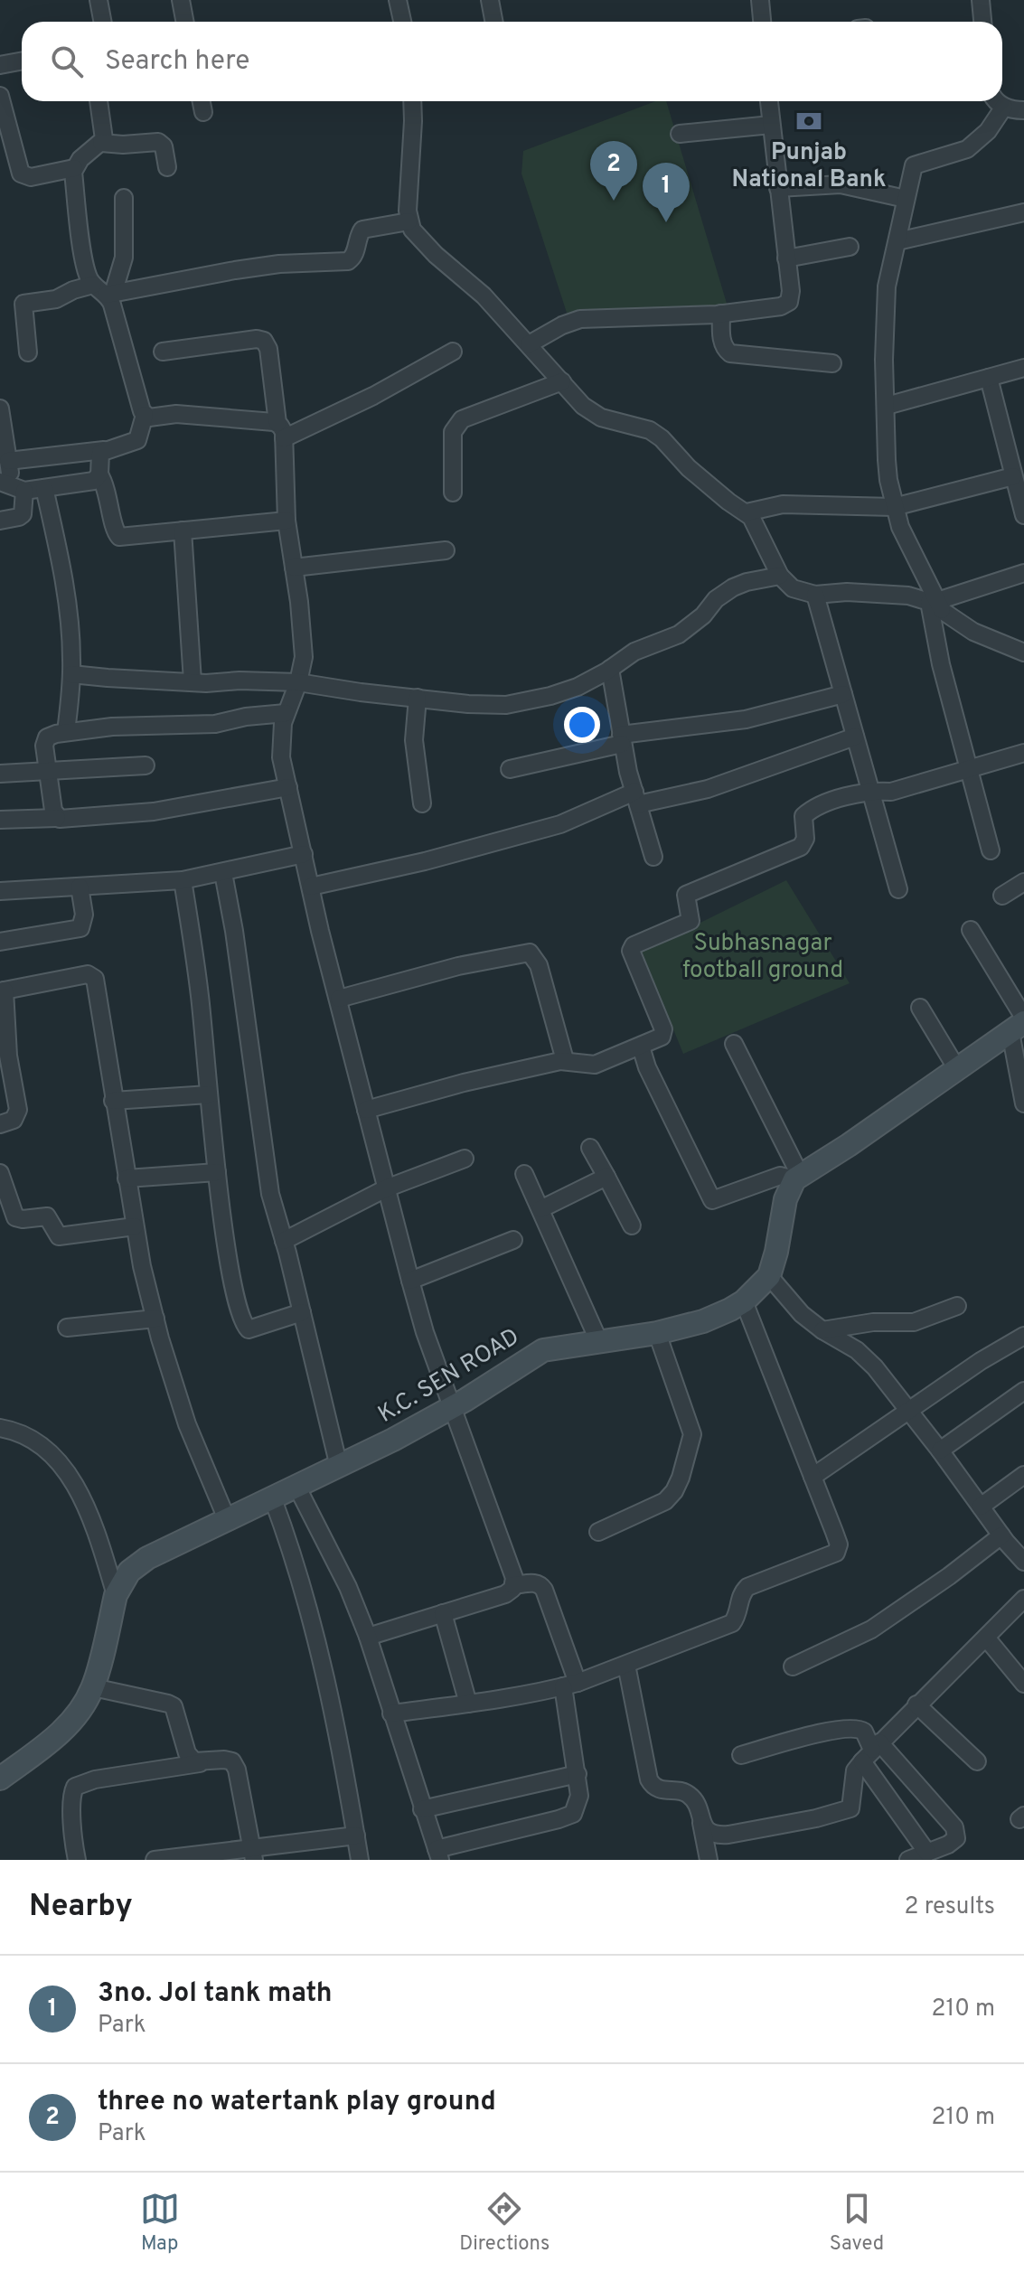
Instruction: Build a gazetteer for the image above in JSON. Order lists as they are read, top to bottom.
{
  "streets": {
    "street": ["K.C. SEN ROAD"]
  },
  "parks": ["Subhasnagar football ground"],
  "places": {
    "bank": ["Punjab National Bank"]
  },
  "page": {
    "search": "Search here",
    "pins": ["2", "1"],
    "heading": ["Nearby", "2 results"],
    "list": [
      {
        "mark": "1",
        "name": "3no. Jol tank math",
        "note": "Park",
        "value": "210 m"
      },
      {
        "mark": "2",
        "name": "three no watertank play ground",
        "note": "Park",
        "value": "210 m"
      }
    ],
    "nav": ["Map", "Directions", "Saved"]
  }
}
